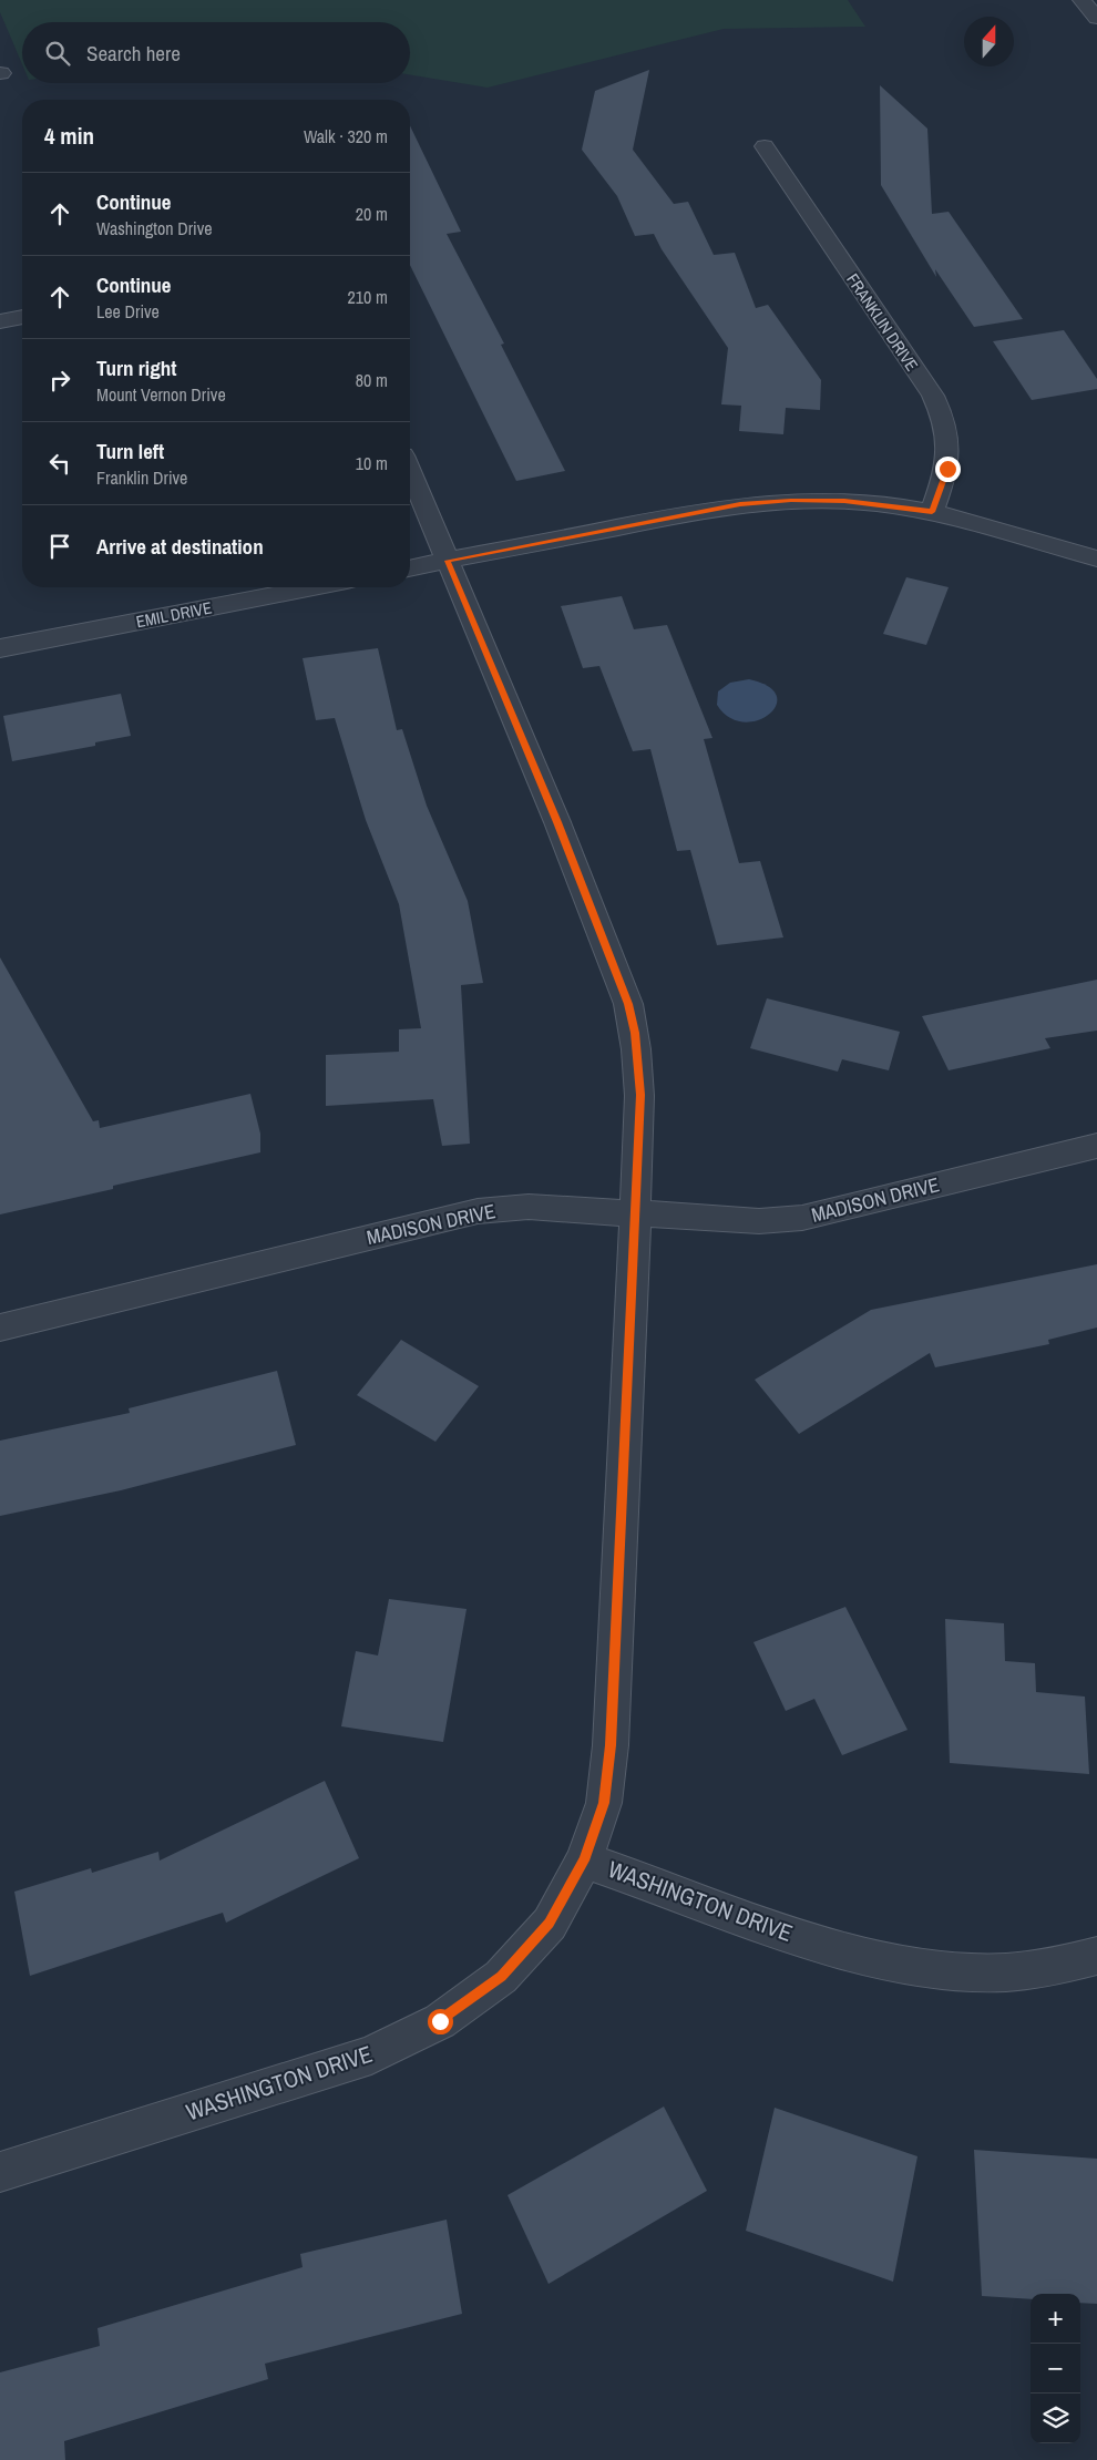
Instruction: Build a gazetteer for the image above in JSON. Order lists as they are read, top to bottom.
{
  "streets": {
    "street": [
      "FRANKLIN DRIVE",
      "EMIL DRIVE",
      "MADISON DRIVE",
      "WASHINGTON DRIVE"
    ]
  },
  "north": "top",
  "page": {
    "search": "Search here",
    "heading": ["4 min", "Walk · 320 m"],
    "list": [
      ["Continue", "Washington Drive", "20 m"],
      ["Continue", "Lee Drive", "210 m"],
      ["Turn right", "Mount Vernon Drive", "80 m"],
      ["Turn left", "Franklin Drive", "10 m"],
      "Arrive at destination"
    ],
    "map_buttons": ["+", "−"]
  }
}
